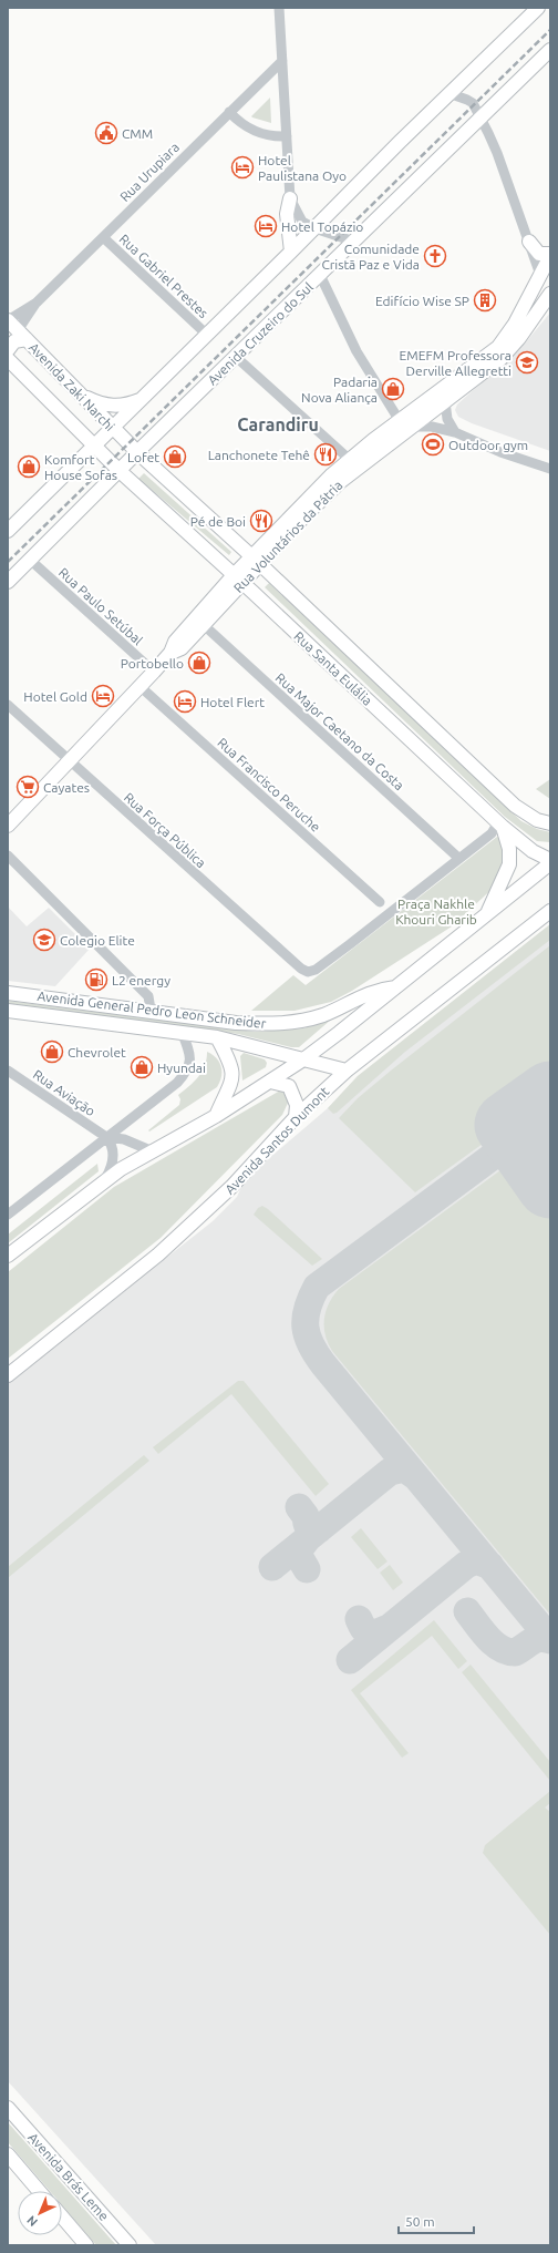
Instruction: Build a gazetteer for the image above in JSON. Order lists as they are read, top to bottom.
{
  "streets": {
    "main road": [
      "Avenida Cruzeiro do Sul",
      "Avenida Zaki Narchi",
      "Rua Voluntários da Pátria",
      "Rua Santa Eulália",
      "Avenida General Pedro Leon Schneider",
      "Avenida Santos Dumont",
      "Avenida Brás Leme"
    ],
    "street": [
      "Rua Urupiara",
      "Rua Gabriel Prestes",
      "Rua Paulo Setúbal",
      "Rua Major Caetano da Costa",
      "Rua Francisco Peruche",
      "Rua Força Pública",
      "Rua Aviação"
    ]
  },
  "crossings": [
    ["Rua Urupiara", "Rua Gabriel Prestes"],
    ["Rua Urupiara", "Avenida Zaki Narchi"],
    ["Avenida Cruzeiro do Sul", "Avenida Zaki Narchi"],
    ["Avenida Cruzeiro do Sul", "Rua Paulo Setúbal"],
    ["Avenida Cruzeiro do Sul", "Rua Santa Eulália"],
    ["Avenida Zaki Narchi", "Rua Santa Eulália"],
    ["Rua Voluntários da Pátria", "Rua Paulo Setúbal"],
    ["Rua Voluntários da Pátria", "Rua Santa Eulália"],
    ["Rua Voluntários da Pátria", "Rua Major Caetano da Costa"],
    ["Rua Voluntários da Pátria", "Rua Francisco Peruche"],
    ["Rua Voluntários da Pátria", "Rua Força Pública"],
    ["Rua Major Caetano da Costa", "Rua Força Pública"],
    ["Avenida General Pedro Leon Schneider", "Avenida Santos Dumont"]
  ],
  "districts": ["Carandiru"],
  "parks": ["Praça Nakhle Khouri Gharib"],
  "places": {
    "public building": ["CMM"],
    "hotel": [
      "Hotel Paulistana Oyo",
      "Hotel Topázio",
      "Hotel Gold",
      "Hotel Flert"
    ],
    "church": ["Comunidade Cristã Paz e Vida"],
    "building": ["Edifício Wise SP"],
    "school or university": ["EMEFM Professora Derville Allegretti", "Colegio Elite"],
    "shop": [
      "Padaria Nova Aliança",
      "Lofet",
      "Komfort House Sofas",
      "Portobello",
      "Chevrolet",
      "Hyundai"
    ],
    "sports": ["Outdoor gym"],
    "restaurant": ["Lanchonete Tehê", "Pé de Boi"],
    "supermarket": ["Cayates"],
    "fuel station": ["L2 energy"]
  },
  "scale_bar": "50 m",
  "north": "bottom left"
}
